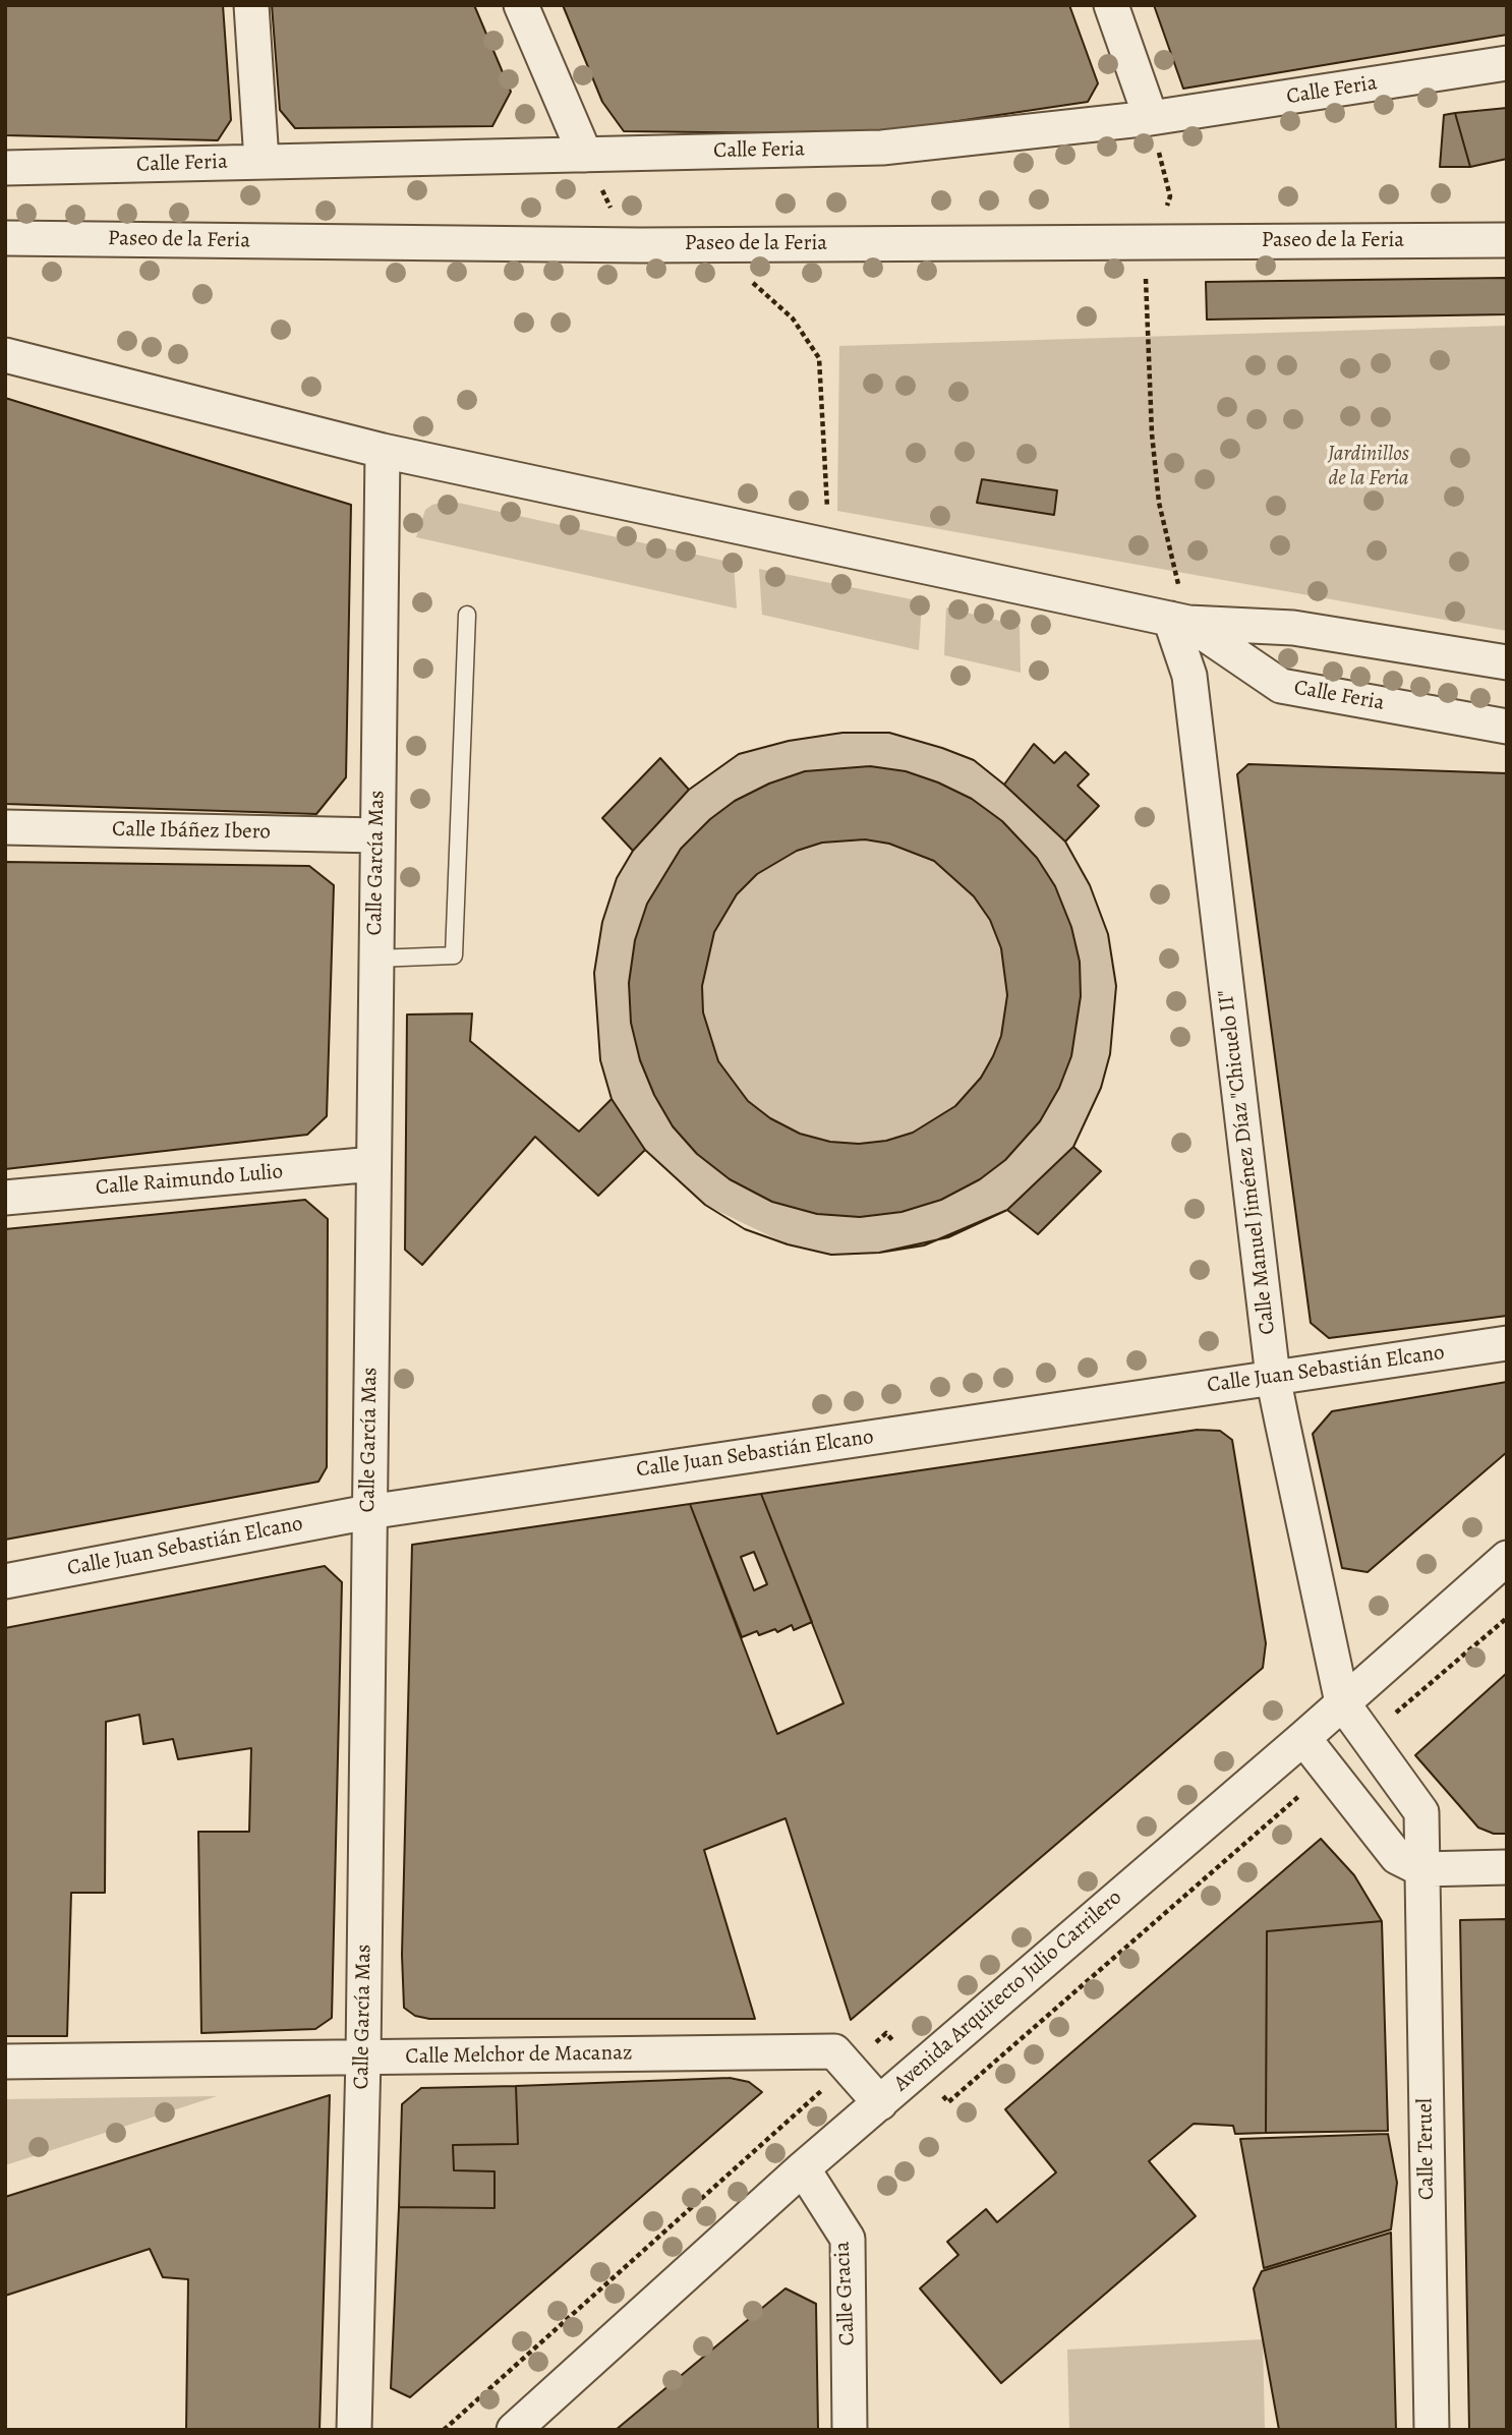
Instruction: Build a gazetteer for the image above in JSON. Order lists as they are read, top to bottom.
{
  "streets": {
    "street": [
      "Calle Feria",
      "Paseo de la Feria",
      "Calle Ibáñez Ibero",
      "Calle García Mas",
      "Calle Manuel Jiménez Díaz \"Chicuelo II\"",
      "Calle Raimundo Lulio",
      "Calle Juan Sebastián Elcano",
      "Avenida Arquitecto Julio Carrilero",
      "Calle Melchor de Macanaz",
      "Calle Teruel",
      "Calle Gracia"
    ]
  },
  "crossings": [
    ["Calle Feria", "Calle García Mas"],
    ["Calle Feria", "Calle Manuel Jiménez Díaz \"Chicuelo II\""],
    ["Calle Ibáñez Ibero", "Calle García Mas"],
    ["Calle García Mas", "Calle Raimundo Lulio"],
    ["Calle García Mas", "Calle Juan Sebastián Elcano"],
    ["Calle García Mas", "Calle Melchor de Macanaz"],
    ["Calle Manuel Jiménez Díaz \"Chicuelo II\"", "Calle Juan Sebastián Elcano"],
    ["Calle Manuel Jiménez Díaz \"Chicuelo II\"", "Avenida Arquitecto Julio Carrilero"],
    ["Calle Manuel Jiménez Díaz \"Chicuelo II\"", "Calle Teruel"],
    ["Avenida Arquitecto Julio Carrilero", "Calle Melchor de Macanaz"],
    ["Avenida Arquitecto Julio Carrilero", "Calle Teruel"],
    ["Avenida Arquitecto Julio Carrilero", "Calle Gracia"]
  ],
  "parks": ["Jardinillos de la Feria"]
}
